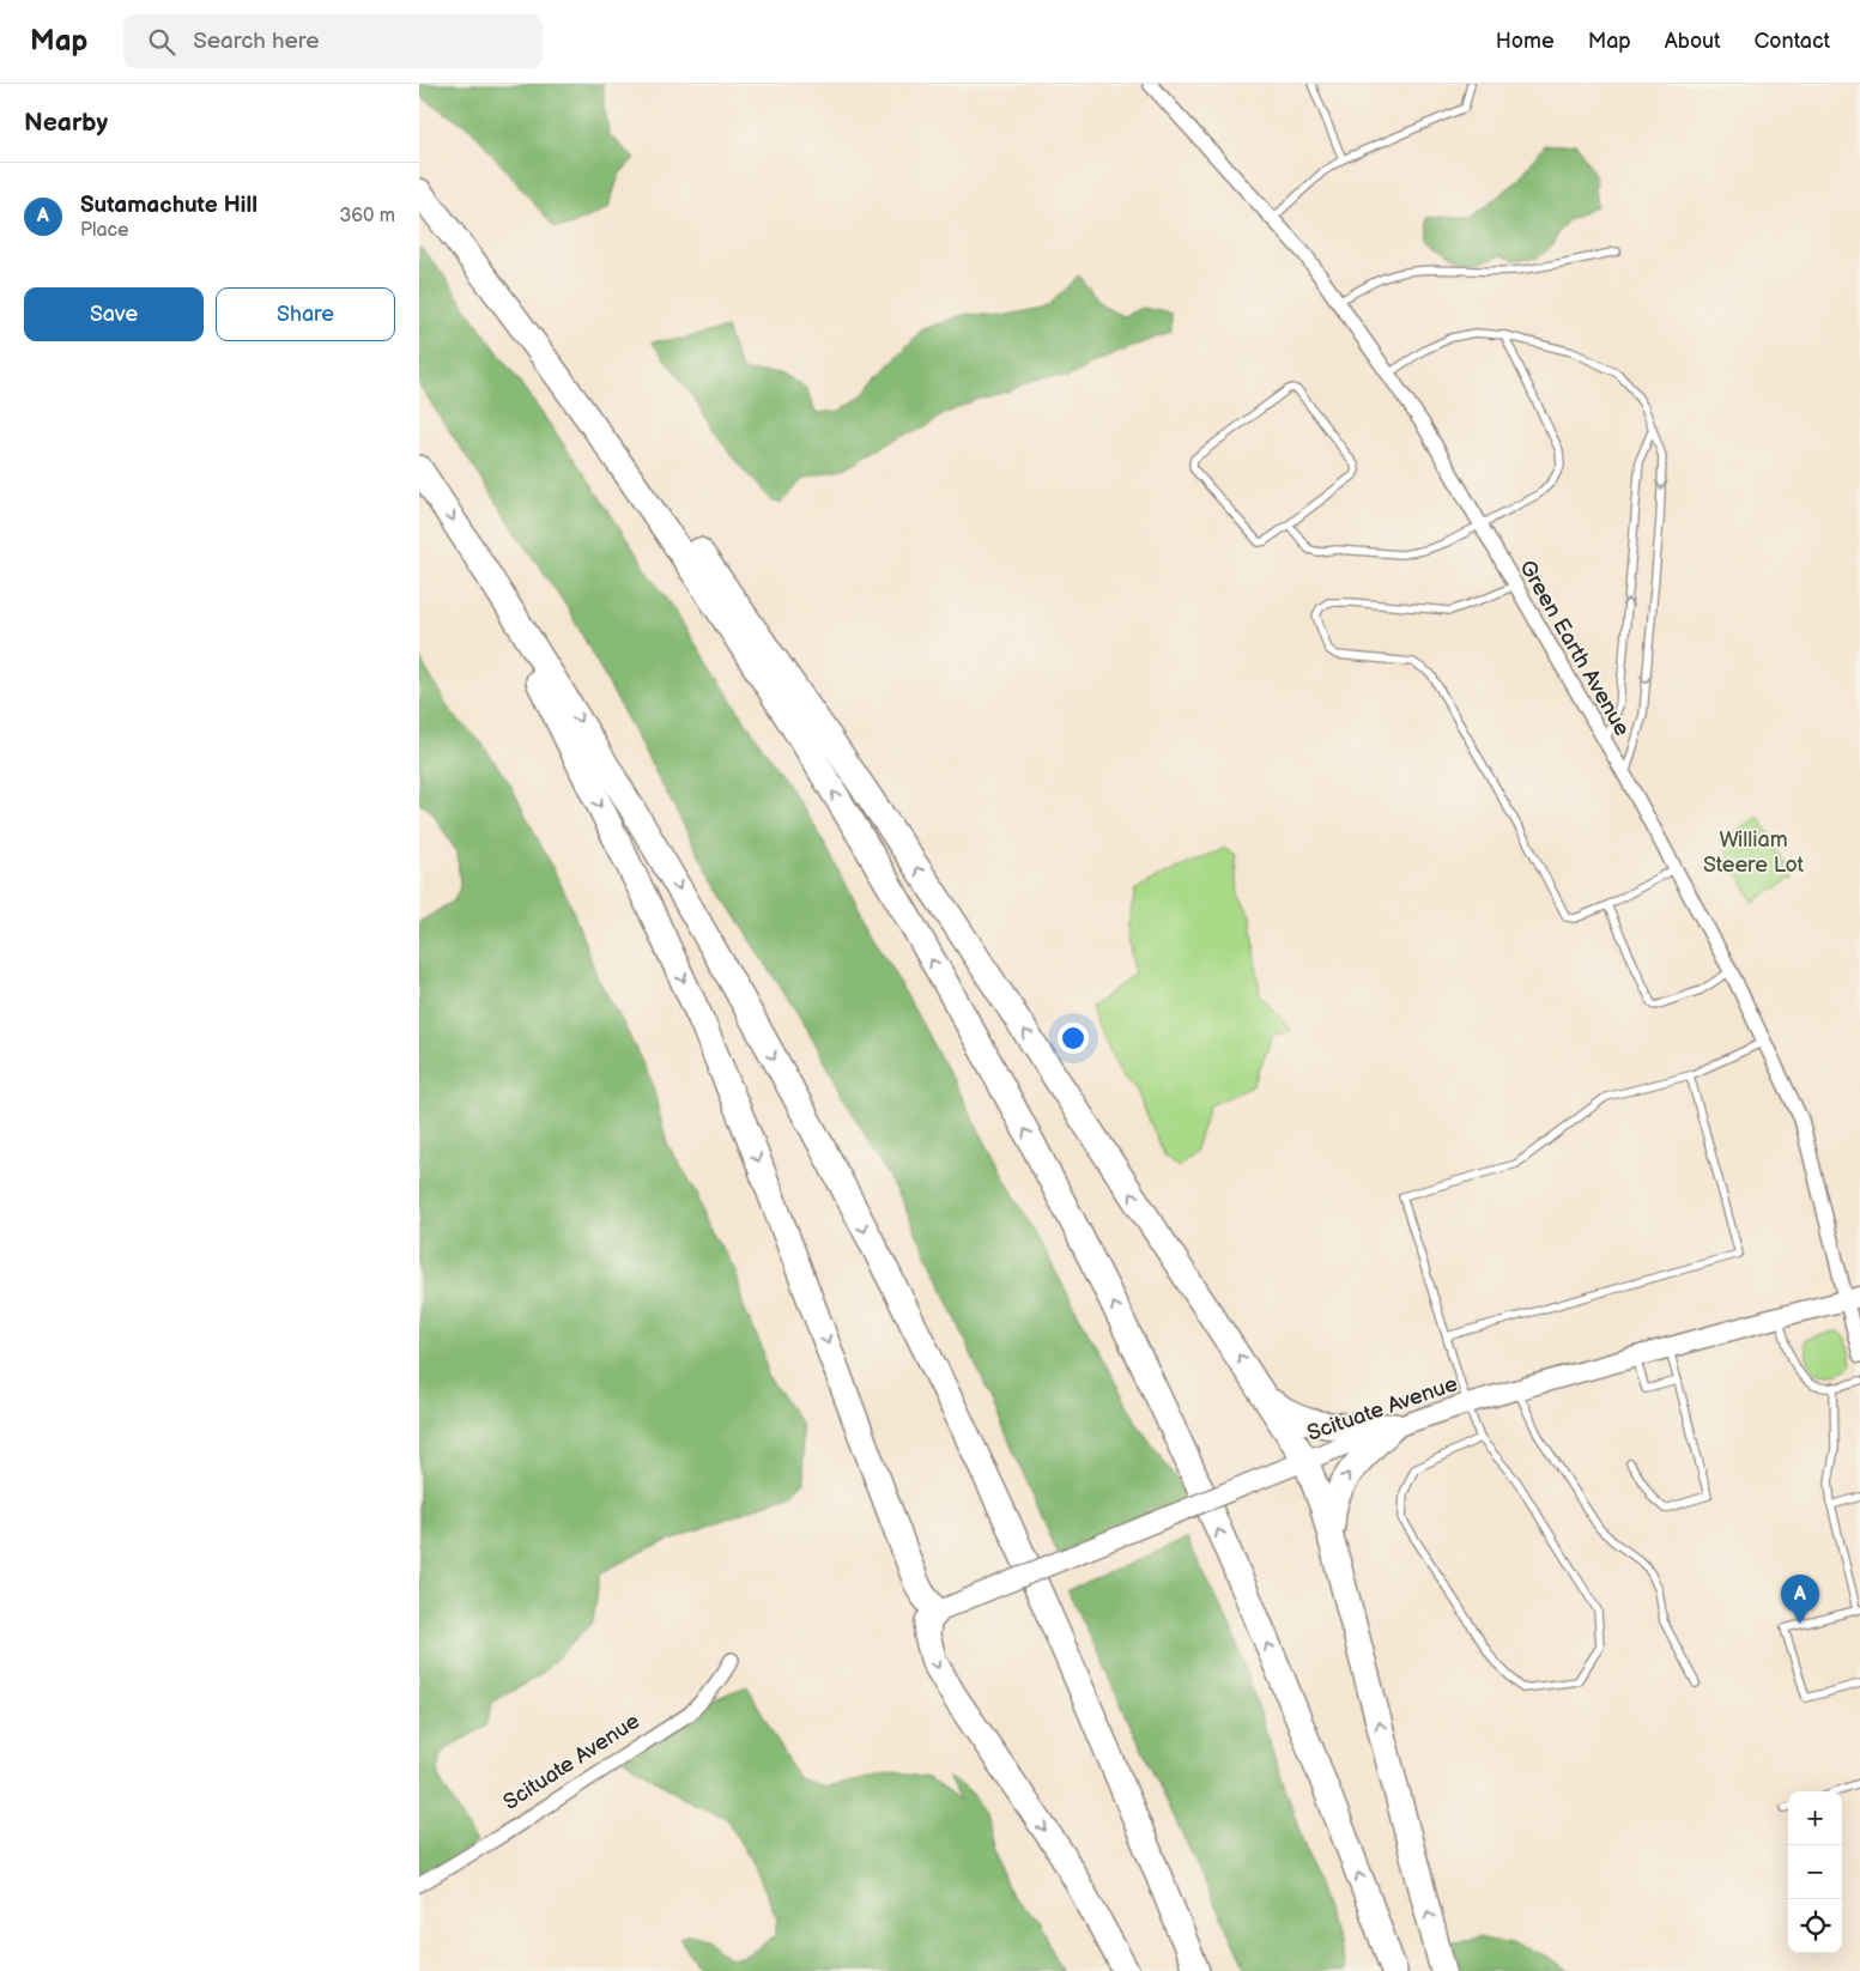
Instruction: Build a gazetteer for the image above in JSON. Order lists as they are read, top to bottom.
{
  "streets": {
    "main road": ["Scituate Avenue"],
    "street": ["Green Earth Avenue"]
  },
  "crossings": [
    ["Green Earth Avenue", "Scituate Avenue"]
  ],
  "parks": ["William Steere Lot"],
  "page": {
    "header": "Map",
    "search": "Search here",
    "nav": [
      "Home",
      "Map",
      "About",
      "Contact"
    ],
    "heading": "Nearby",
    "list": [
      {
        "mark": "A",
        "name": "Sutamachute Hill",
        "note": "Place",
        "value": "360 m"
      }
    ],
    "buttons": ["Save", "Share"],
    "pins": "A",
    "map_buttons": ["+", "−"]
  }
}
